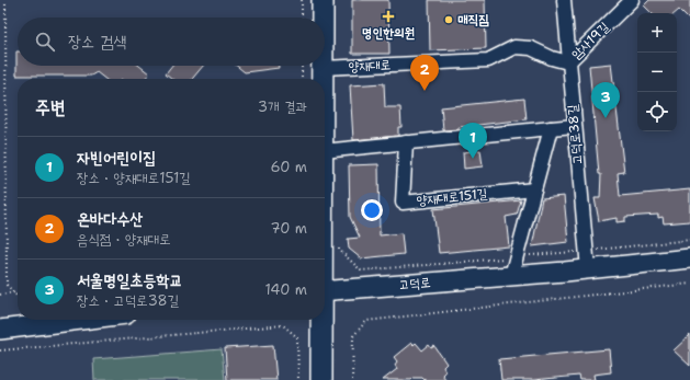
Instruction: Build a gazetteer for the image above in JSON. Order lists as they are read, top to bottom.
{
  "streets": {
    "main road": ["고덕로"],
    "street": [
      "암사19길",
      "양재대로",
      "고덕로38길",
      "양재대로151길"
    ]
  },
  "crossings": [
    ["암사19길", "양재대로"],
    ["암사19길", "고덕로38길"],
    ["양재대로", "고덕로38길"],
    ["고덕로38길", "고덕로"]
  ],
  "places": {
    "health": ["명인한의원"],
    "other": ["매직짐"]
  },
  "page": {
    "map_buttons": ["+", "−"],
    "search": "장소 검색",
    "pins": ["2", "3", "1"],
    "heading": ["주변", "3개 결과"],
    "list": [
      {
        "mark": "1",
        "name": "자빈어린이집",
        "note": "장소 · 양재대로151길",
        "value": "60 m"
      },
      {
        "mark": "2",
        "name": "온바다수산",
        "note": "음식점 · 양재대로",
        "value": "70 m"
      },
      {
        "mark": "3",
        "name": "서울명일초등학교",
        "note": "장소 · 고덕로38길",
        "value": "140 m"
      }
    ]
  }
}
